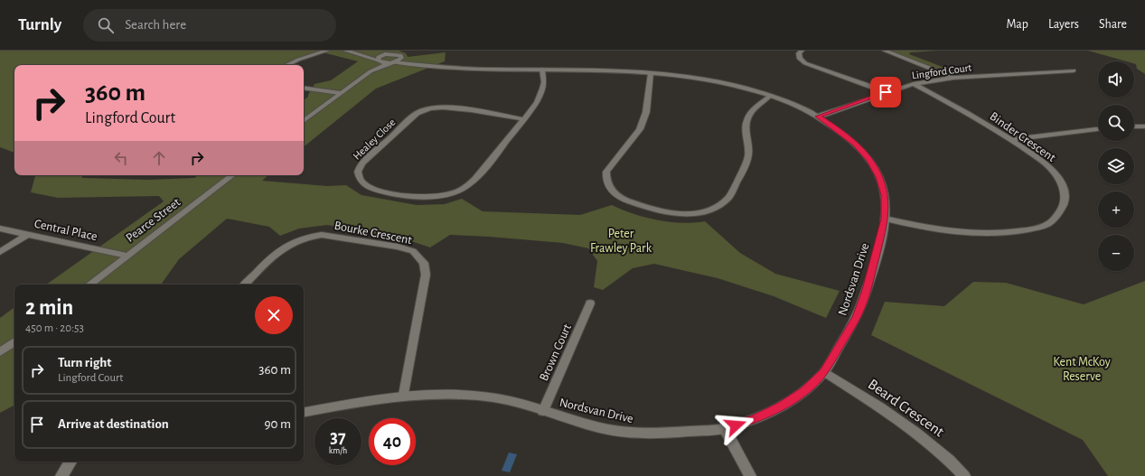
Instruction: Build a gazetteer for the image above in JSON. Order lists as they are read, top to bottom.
{
  "streets": {
    "street": [
      "Lingford Court",
      "Binder Crescent",
      "Healey Close",
      "Pearce Street",
      "Central Place",
      "Bourke Crescent",
      "Nordsvan Drive",
      "Brown Court",
      "Beard Crescent"
    ]
  },
  "crossings": [
    ["Lingford Court", "Binder Crescent"],
    ["Lingford Court", "Nordsvan Drive"],
    ["Binder Crescent", "Nordsvan Drive"],
    ["Healey Close", "Nordsvan Drive"],
    ["Pearce Street", "Central Place"],
    ["Bourke Crescent", "Nordsvan Drive"],
    ["Nordsvan Drive", "Brown Court"],
    ["Nordsvan Drive", "Beard Crescent"]
  ],
  "parks": ["Peter Frawley Park", "Kent McKoy Reserve"],
  "page": {
    "header": "Turnly",
    "search": "Search here",
    "nav": ["Map", "Layers", "Share"],
    "map_buttons": ["+", "−"],
    "turn": ["360 m", "Lingford Court"],
    "heading": ["2 min", "450 m · 20:53"],
    "list": [
      {
        "name": "Turn right",
        "note": "Lingford Court",
        "value": "360 m"
      },
      {
        "name": "Arrive at destination",
        "value": "90 m"
      }
    ],
    "speed": "37 km/h",
    "limit": "40"
  }
}
